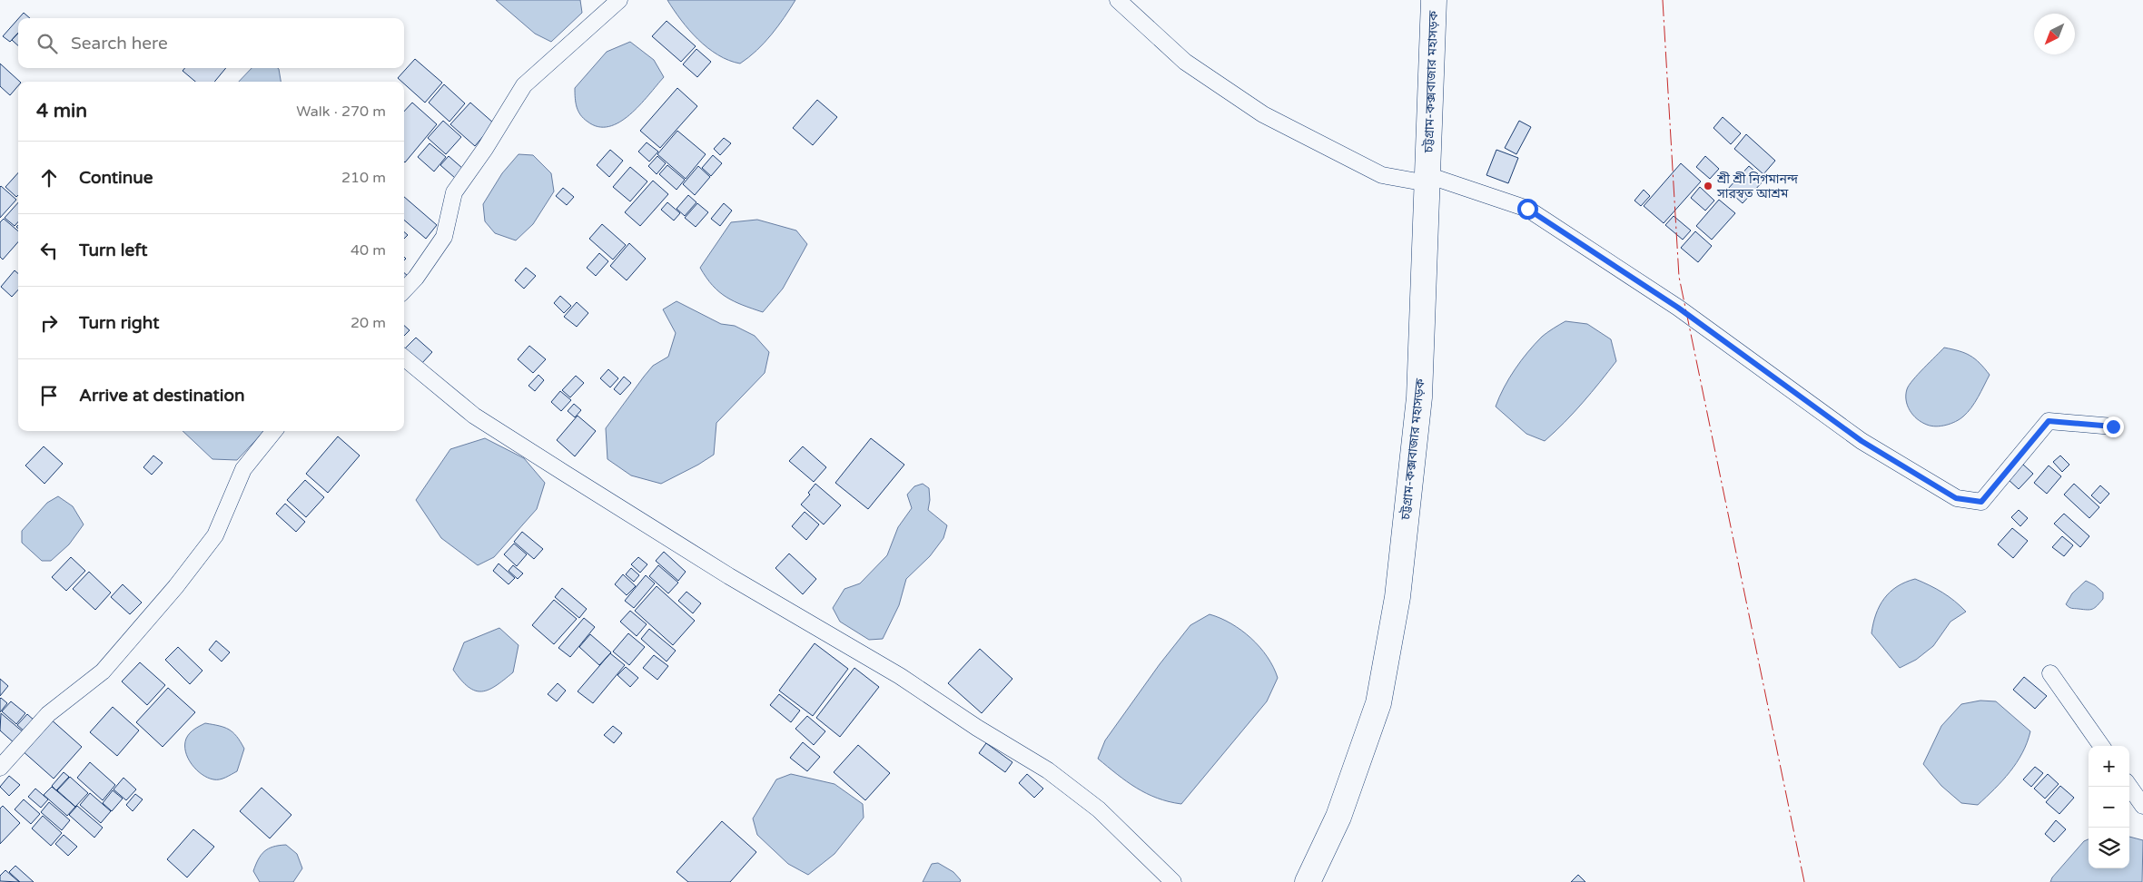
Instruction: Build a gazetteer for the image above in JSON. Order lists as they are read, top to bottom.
{
  "streets": {
    "highway": ["চট্টগ্রাম-কক্সবাজার মহাসড়ক"]
  },
  "places": ["শ্রী শ্রী নিগমানন্দ সারস্বত আশ্রম"],
  "north": "bottom left",
  "page": {
    "search": "Search here",
    "heading": ["4 min", "Walk · 270 m"],
    "list": [
      ["Continue", "210 m"],
      ["Turn left", "40 m"],
      ["Turn right", "20 m"],
      "Arrive at destination"
    ],
    "map_buttons": ["+", "−"]
  }
}
